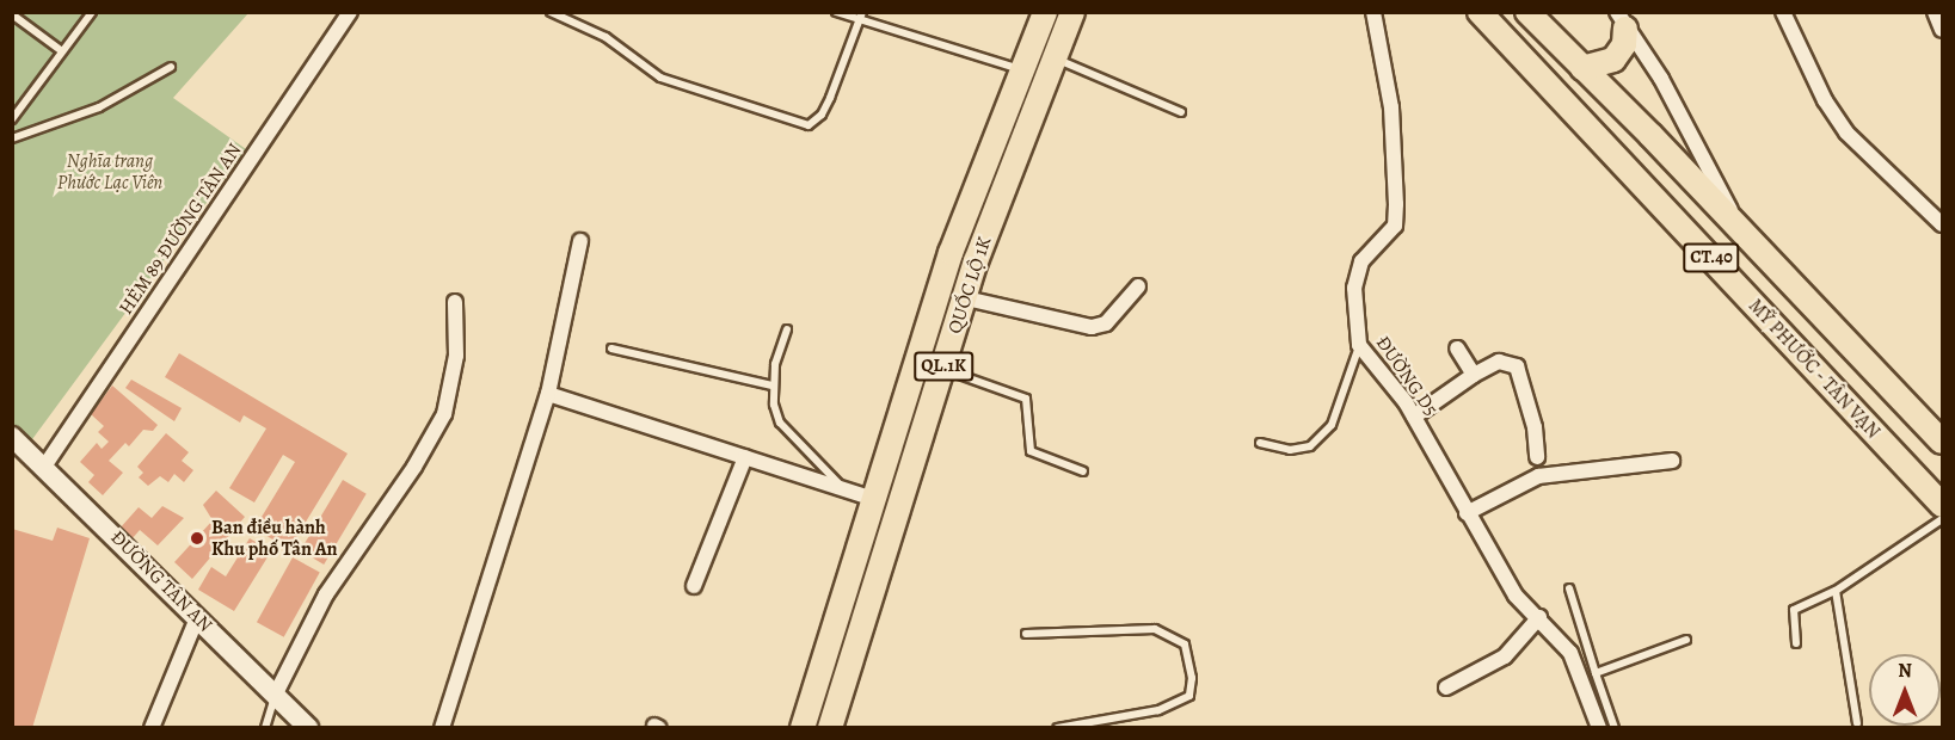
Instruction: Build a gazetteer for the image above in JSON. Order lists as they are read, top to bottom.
{
  "streets": {
    "main road": [
      "CT.40",
      "QUỐC LỘ 1K",
      "QL.1K",
      "MỸ PHƯỚC - TÂN VẠN"
    ],
    "street": ["HẺM 89 ĐƯỜNG TÂN AN", "ĐƯỜNG D5", "ĐƯỜNG TÂN AN"]
  },
  "crossings": [
    ["HẺM 89 ĐƯỜNG TÂN AN", "ĐƯỜNG TÂN AN"]
  ],
  "parks": ["Nghĩa trang Phước Lạc Viên"],
  "places": ["Ban điều hành Khu phố Tân An"],
  "north": "top"
}
